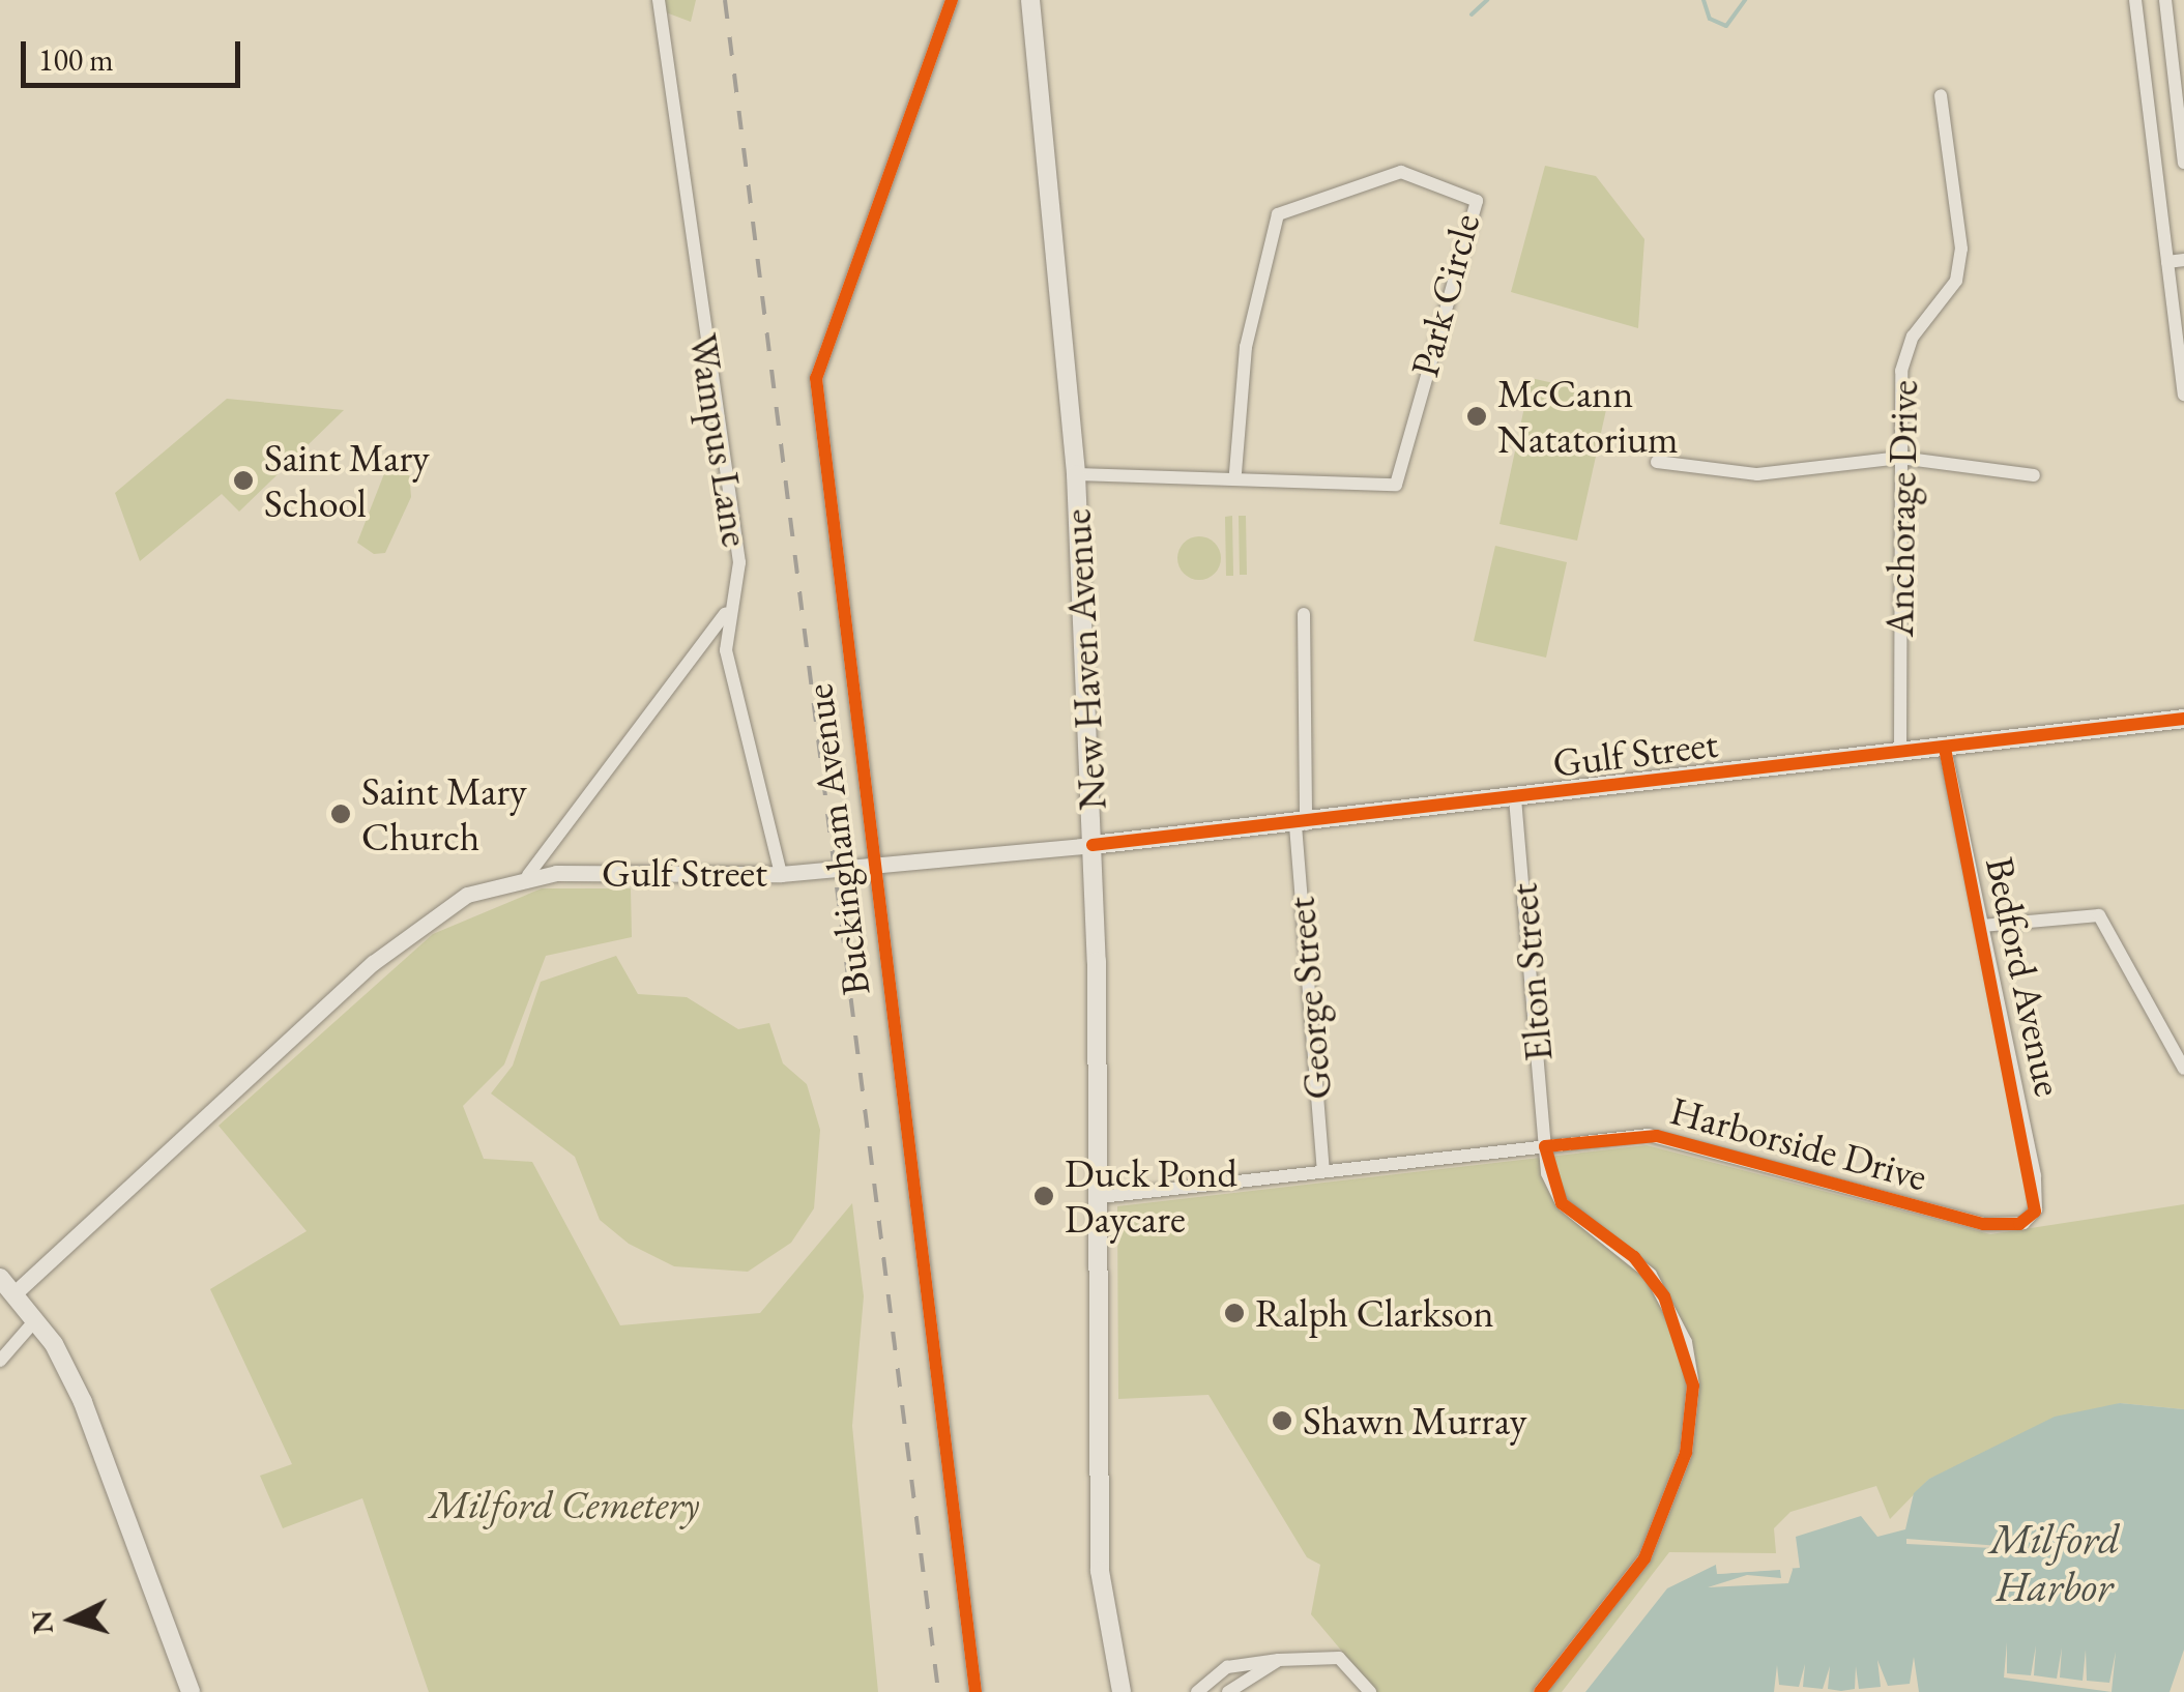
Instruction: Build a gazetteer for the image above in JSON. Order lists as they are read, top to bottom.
{
  "streets": {
    "main road": ["New Haven Avenue", "Gulf Street"],
    "street": [
      "Park Circle",
      "Wampus Lane",
      "Anchorage Drive",
      "Buckingham Avenue",
      "Elton Street",
      "Bedford Avenue",
      "George Street",
      "Harborside Drive"
    ]
  },
  "crossings": [
    ["Wampus Lane", "Gulf Street"],
    ["Anchorage Drive", "Gulf Street"],
    ["New Haven Avenue", "Gulf Street"],
    ["New Haven Avenue", "Harborside Drive"],
    ["Gulf Street", "Buckingham Avenue"],
    ["Gulf Street", "Elton Street"],
    ["Gulf Street", "Bedford Avenue"],
    ["Gulf Street", "George Street"],
    ["Elton Street", "Harborside Drive"],
    ["Bedford Avenue", "Harborside Drive"],
    ["George Street", "Harborside Drive"]
  ],
  "water": ["Milford Harbor"],
  "parks": ["Milford Cemetery"],
  "places": [
    "McCann Natatorium",
    "Saint Mary School",
    "Saint Mary Church",
    "Duck Pond Daycare",
    "Ralph Clarkson",
    "Shawn Murray"
  ],
  "scale_bar": "100 m",
  "north": "left"
}
